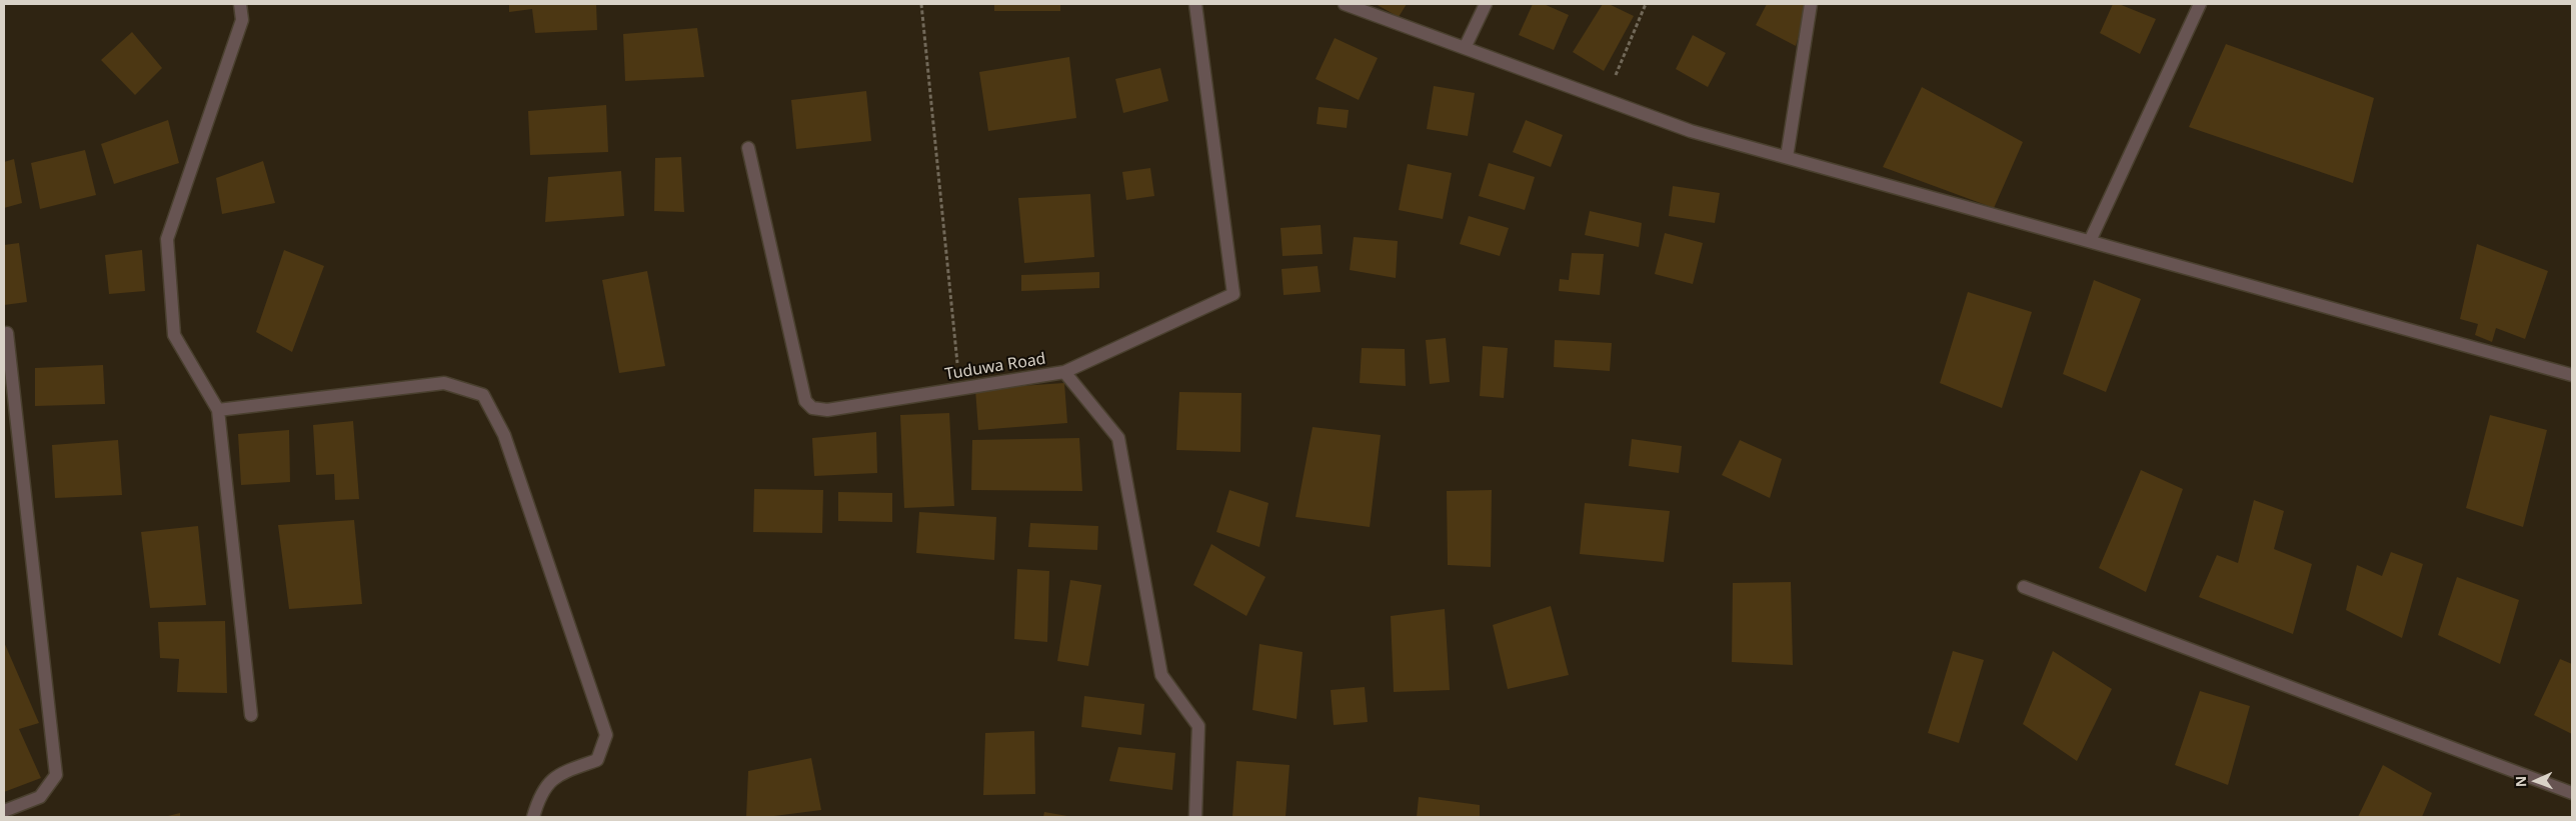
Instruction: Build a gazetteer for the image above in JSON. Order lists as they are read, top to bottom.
{
  "streets": {
    "street": ["Tuduwa Road"]
  },
  "north": "left"
}
